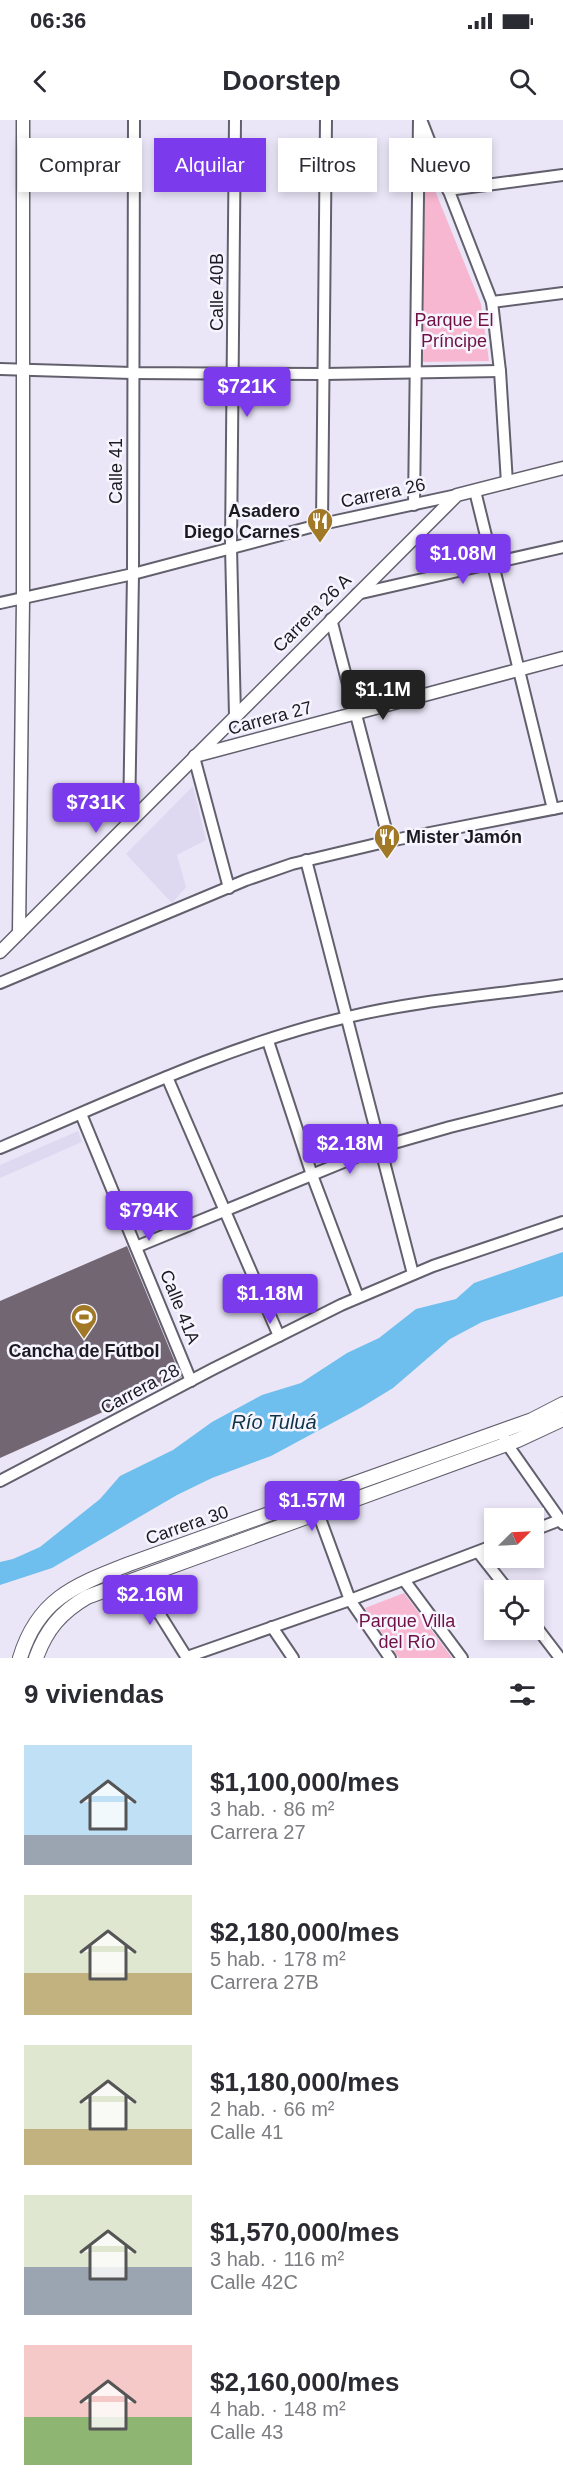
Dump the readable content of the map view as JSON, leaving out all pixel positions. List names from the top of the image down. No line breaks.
{"streets":{"main road":["Carrera 30"],"street":["Calle 40B","Calle 41","Carrera 26","Carrera 26 A","Carrera 27","Calle 41A","Carrera 28"]},"crossings":[["Calle 40B","Carrera 26"],["Calle 40B","Carrera 26 A"],["Calle 41","Carrera 26"],["Calle 41","Carrera 26 A"],["Carrera 26","Carrera 26 A"],["Carrera 26 A","Carrera 27"],["Calle 41A","Carrera 28"]],"water":["Río Tuluá"],"parks":["Parque El Príncipe","Parque Villa del Río"],"places":{"restaurant":["Asadero Diego Carnes","Mister Jamón"],"sports":["Cancha de Fútbol"]},"north":"top right","page":{"status":"06:36","header":"Doorstep","chip":["Comprar","Alquilar","Filtros","Nuevo"],"price":["$721K","$1.08M","$1.1M","$731K","$2.18M","$794K","$1.18M","$1.57M","$2.16M"],"heading":"9 viviendas","list":[{"name":"$1,100,000/mes","note":"3 hab. · 86 m² · Carrera 27"},{"name":"$2,180,000/mes","note":"5 hab. · 178 m² · Carrera 27B"},{"name":"$1,180,000/mes","note":"2 hab. · 66 m² · Calle 41"},{"name":"$1,570,000/mes","note":"3 hab. · 116 m² · Calle 42C"},{"name":"$2,160,000/mes","note":"4 hab. · 148 m² · Calle 43"}]}}
